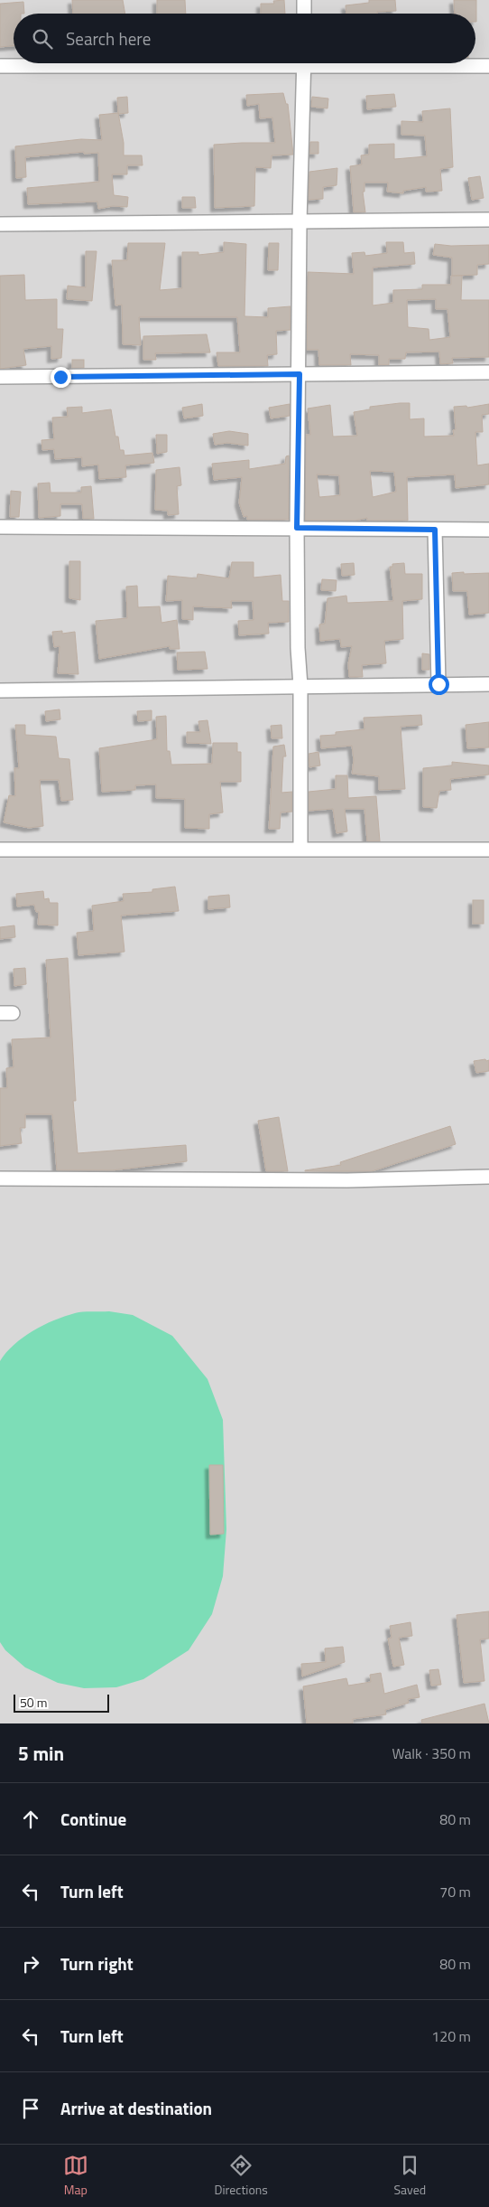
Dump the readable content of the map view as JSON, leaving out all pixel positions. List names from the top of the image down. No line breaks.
{"scale_bar":"50 m","page":{"search":"Search here","scale":"50 m","heading":["5 min","Walk · 350 m"],"list":[["Continue","80 m"],["Turn left","70 m"],["Turn right","80 m"],["Turn left","120 m"],"Arrive at destination"],"nav":["Map","Directions","Saved"]}}
